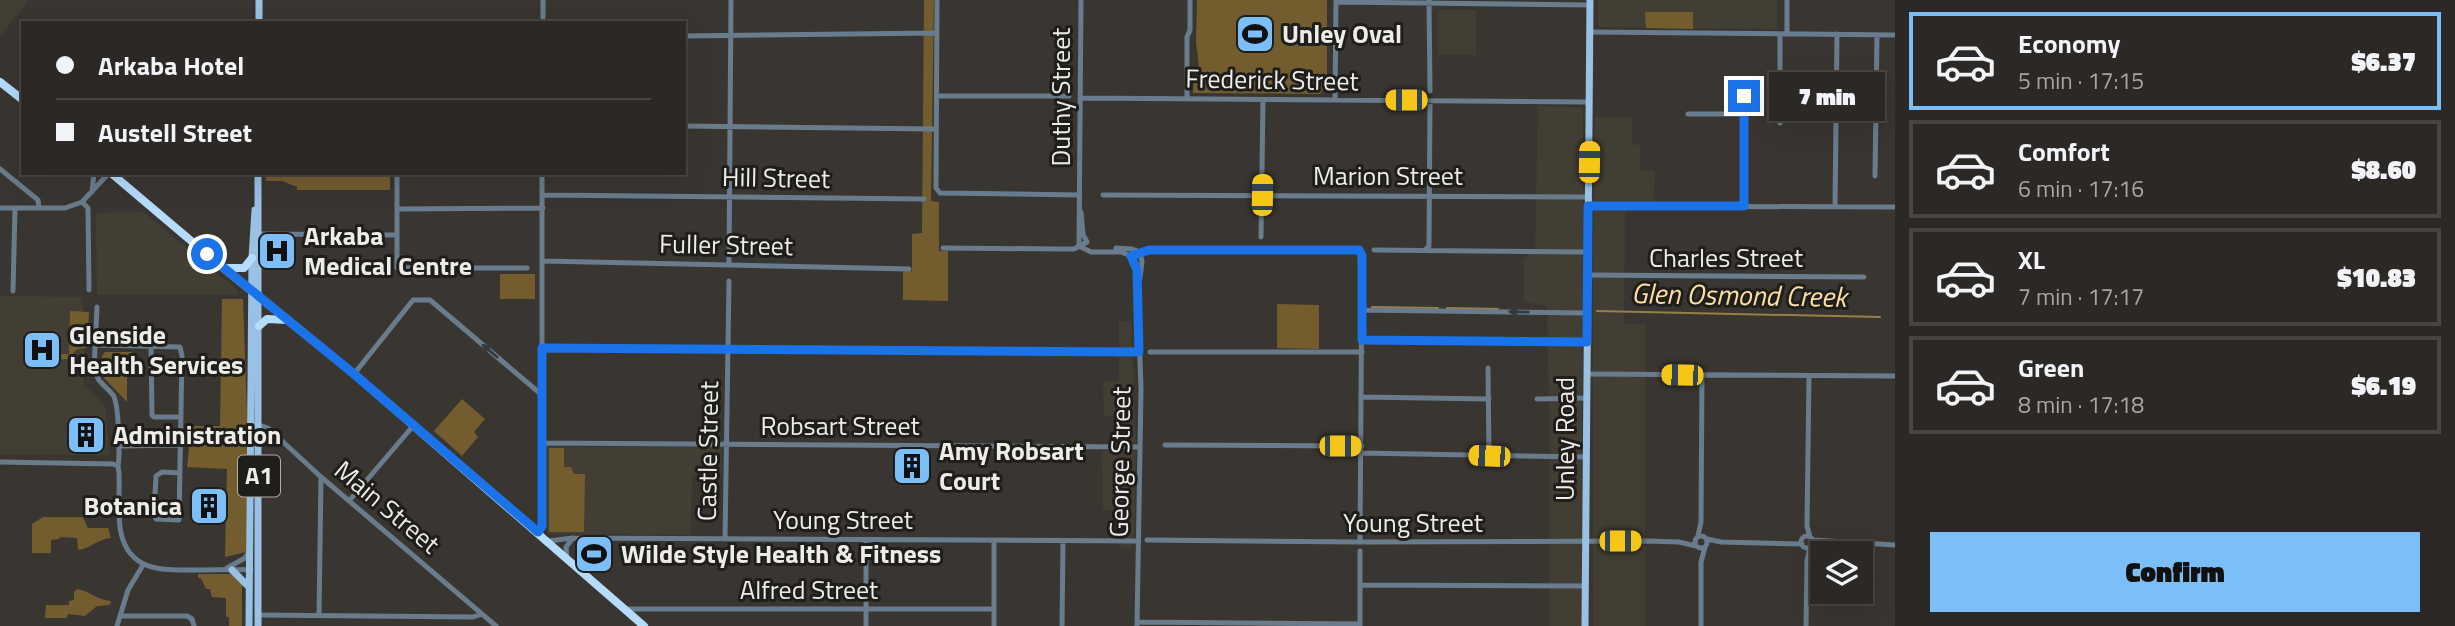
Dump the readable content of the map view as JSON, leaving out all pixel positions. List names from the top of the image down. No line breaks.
{"streets":{"main road":["Unley Road","A1"],"street":["Frederick Street","Duthy Street","Marion Street","Hill Street","Fuller Street","Charles Street","Robsart Street","Castle Street","George Street","Main Street","Young Street","Alfred Street"]},"crossings":[["Frederick Street","Duthy Street"],["Frederick Street","Unley Road"],["Marion Street","Unley Road"],["Charles Street","Unley Road"],["Robsart Street","Castle Street"],["Robsart Street","George Street"],["Unley Road","Young Street"],["Castle Street","Young Street"],["George Street","Young Street"],["A1","Main Street"]],"water":["Glen Osmond Creek"],"places":{"sports":["Unley Oval","Wilde Style Health & Fitness"],"hospital":["Arkaba Medical Centre","Glenside Health Services"],"building":["Administration","Amy Robsart Court","Botanica"]},"page":{"list":[{"name":"Economy","note":"5 min · 17:15","value":"$6.37"},{"name":"Comfort","note":"6 min · 17:16","value":"$8.60"},{"name":"XL","note":"7 min · 17:17","value":"$10.83"},{"name":"Green","note":"8 min · 17:18","value":"$6.19"}],"banner":["Arkaba Hotel","Austell Street"],"bubble":"7 min","buttons":"Confirm"}}
